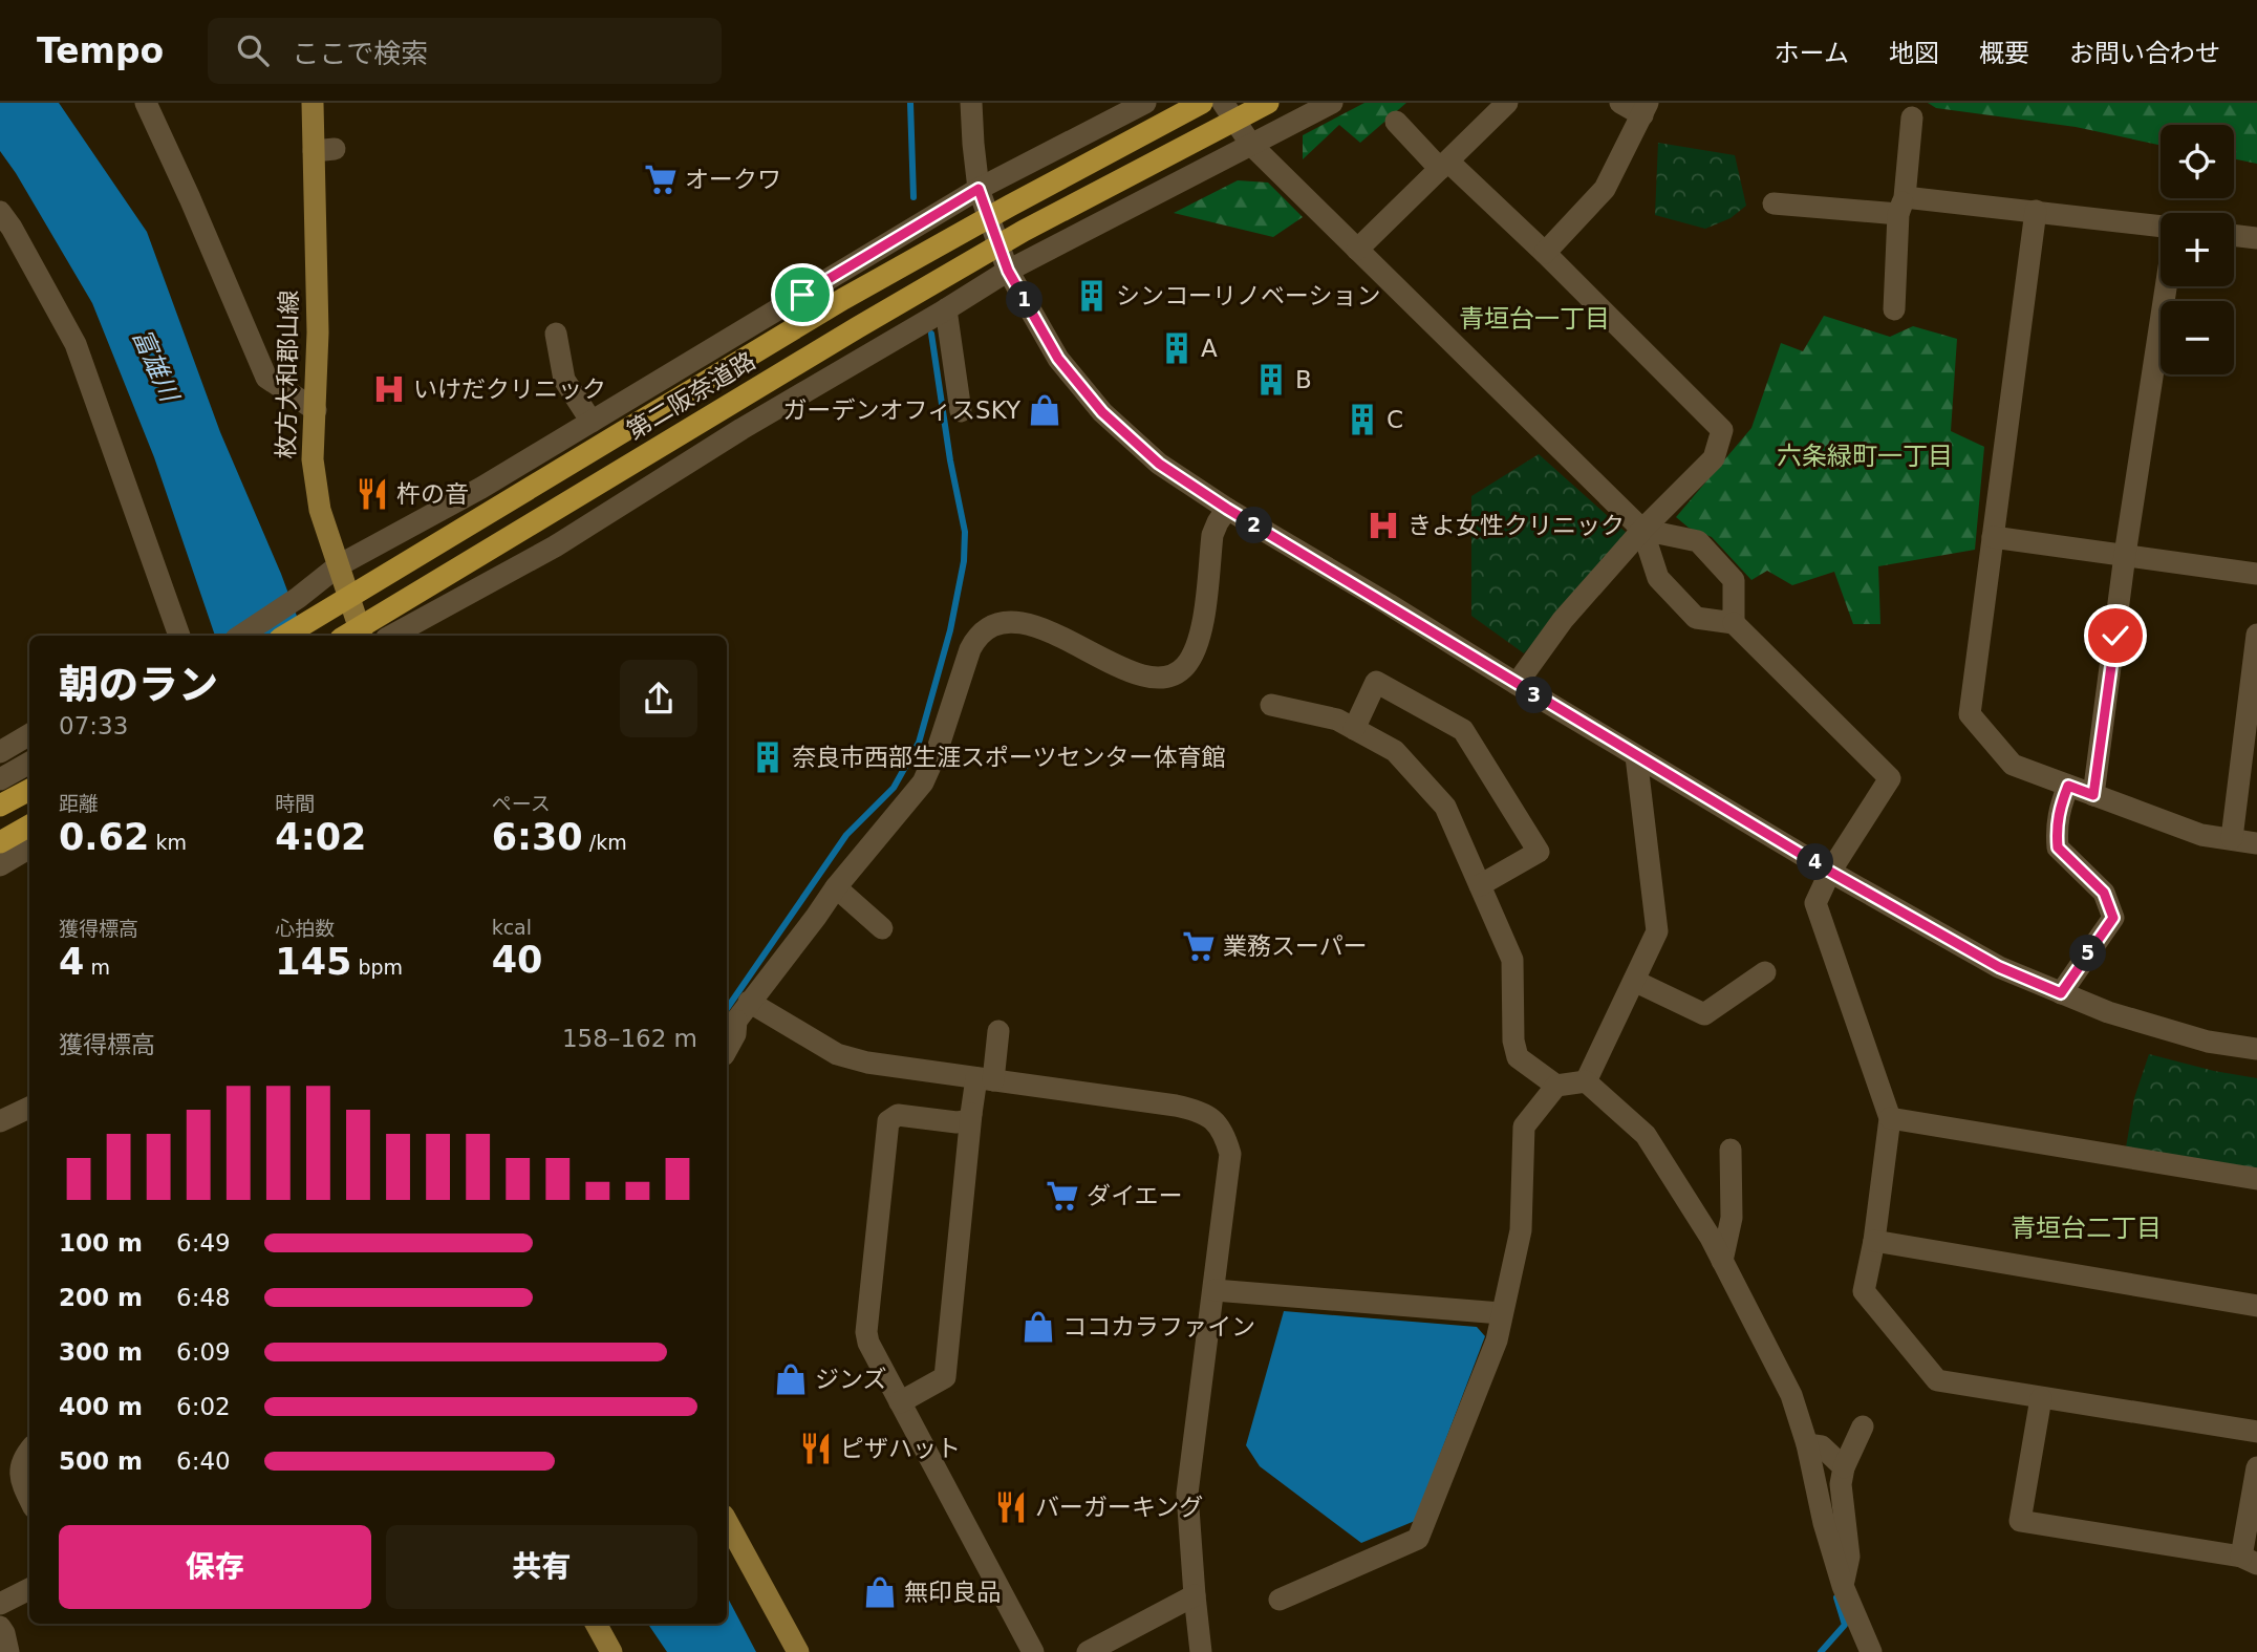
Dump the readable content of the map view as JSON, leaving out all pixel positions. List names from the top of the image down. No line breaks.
{"streets":{"highway":["第二阪奈道路"],"main road":["枚方大和郡山線"]},"districts":["青垣台一丁目","六条緑町一丁目","青垣台二丁目"],"water":["富雄川"],"places":{"supermarket":["オークワ","業務スーパー","ダイエー"],"building":["シンコーリノベーション","A","B","C","奈良市西部生涯スポーツセンター体育館"],"hospital":["いけだクリニック","きよ女性クリニック"],"shop":["ガーデンオフィスSKY","ココカラファイン","ジンズ","無印良品"],"restaurant":["杵の音","ピザハット","バーガーキング"]},"page":{"header":"Tempo","search":"ここで検索","nav":["ホーム","地図","概要","お問い合わせ"],"map_buttons":["+","−"],"pins":["1","2","3","4","5"],"heading":["朝のラン","07:33"],"stats":[["距離","0.62 km"],["時間","4:02"],["ペース","6:30 /km"],["獲得標高","4 m"],["心拍数","145 bpm"],["kcal","40"]],"chart":["獲得標高","158–162 m"],"list":[{"name":"100 m","note":"6:49"},{"name":"200 m","note":"6:48"},{"name":"300 m","note":"6:09"},{"name":"400 m","note":"6:02"},{"name":"500 m","note":"6:40"}],"buttons":["保存","共有"]}}
